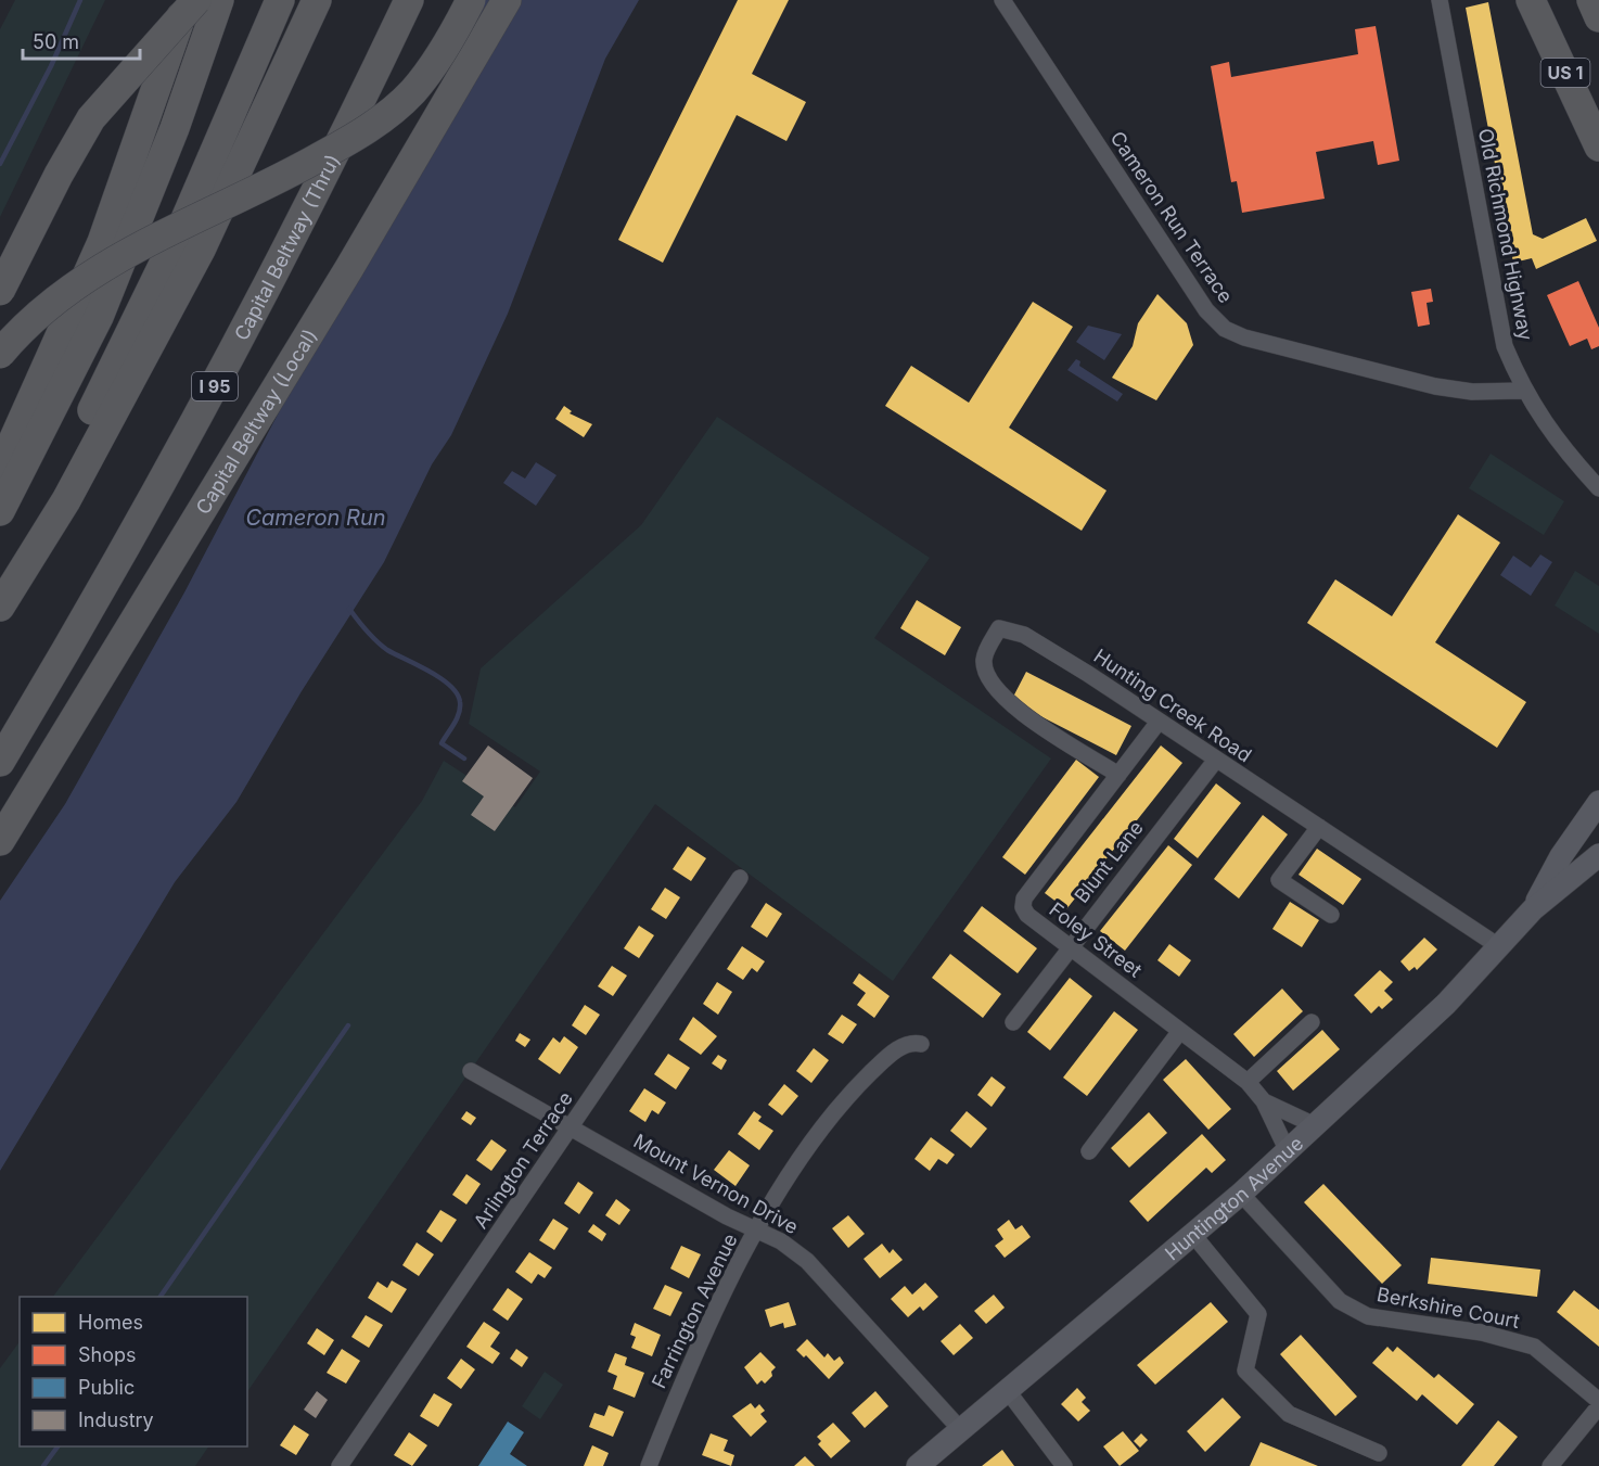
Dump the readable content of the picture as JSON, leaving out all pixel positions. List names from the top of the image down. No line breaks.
{"streets":{"highway":["US 1","Capital Beltway (Thru)","I 95","Capital Beltway (Local)"],"main road":["Huntington Avenue"],"street":["Cameron Run Terrace","Old Richmond Highway","Hunting Creek Road","Blunt Lane","Foley Street","Arlington Terrace","Mount Vernon Drive","Berkshire Court","Farrington Avenue"]},"crossings":[["Cameron Run Terrace","Old Richmond Highway"],["Hunting Creek Road","Blunt Lane"],["Hunting Creek Road","Foley Street"],["Hunting Creek Road","Huntington Avenue"],["Blunt Lane","Foley Street"],["Foley Street","Huntington Avenue"],["Arlington Terrace","Mount Vernon Drive"],["Mount Vernon Drive","Huntington Avenue"],["Mount Vernon Drive","Farrington Avenue"],["Huntington Avenue","Berkshire Court"]],"water":["Cameron Run"],"legend":["Homes","Shops","Public","Industry"],"scale_bar":"50 m"}
